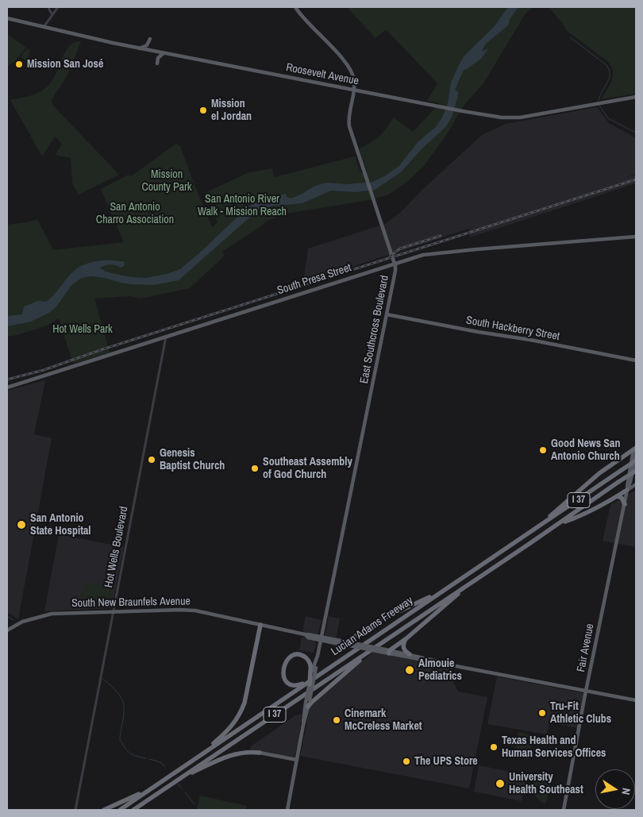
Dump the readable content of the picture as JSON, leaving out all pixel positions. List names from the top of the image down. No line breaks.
{"streets":{"highway":["I 37","Lucian Adams Freeway"],"main road":["Roosevelt Avenue","South Presa Street","South Hackberry Street","East Southcross Boulevard","South New Braunfels Avenue","Fair Avenue"],"street":["Hot Wells Boulevard"]},"crossings":[["Roosevelt Avenue","East Southcross Boulevard"],["South Presa Street","East Southcross Boulevard"],["South Presa Street","Hot Wells Boulevard"],["South Hackberry Street","East Southcross Boulevard"],["East Southcross Boulevard","South New Braunfels Avenue"],["Hot Wells Boulevard","South New Braunfels Avenue"],["South New Braunfels Avenue","Fair Avenue"]],"parks":["Mission County Park","San Antonio River Walk - Mission Reach","San Antonio Charro Association","Hot Wells Park"],"places":["Mission San José","Mission el Jordan","Good News San Antonio Church","Genesis Baptist Church","Southeast Assembly of God Church","San Antonio State Hospital","Almouie Pediatrics","Tru-Fit Athletic Clubs","Cinemark McCreless Market","Texas Health and Human Services Offices","The UPS Store","University Health Southeast"],"north":"right"}
